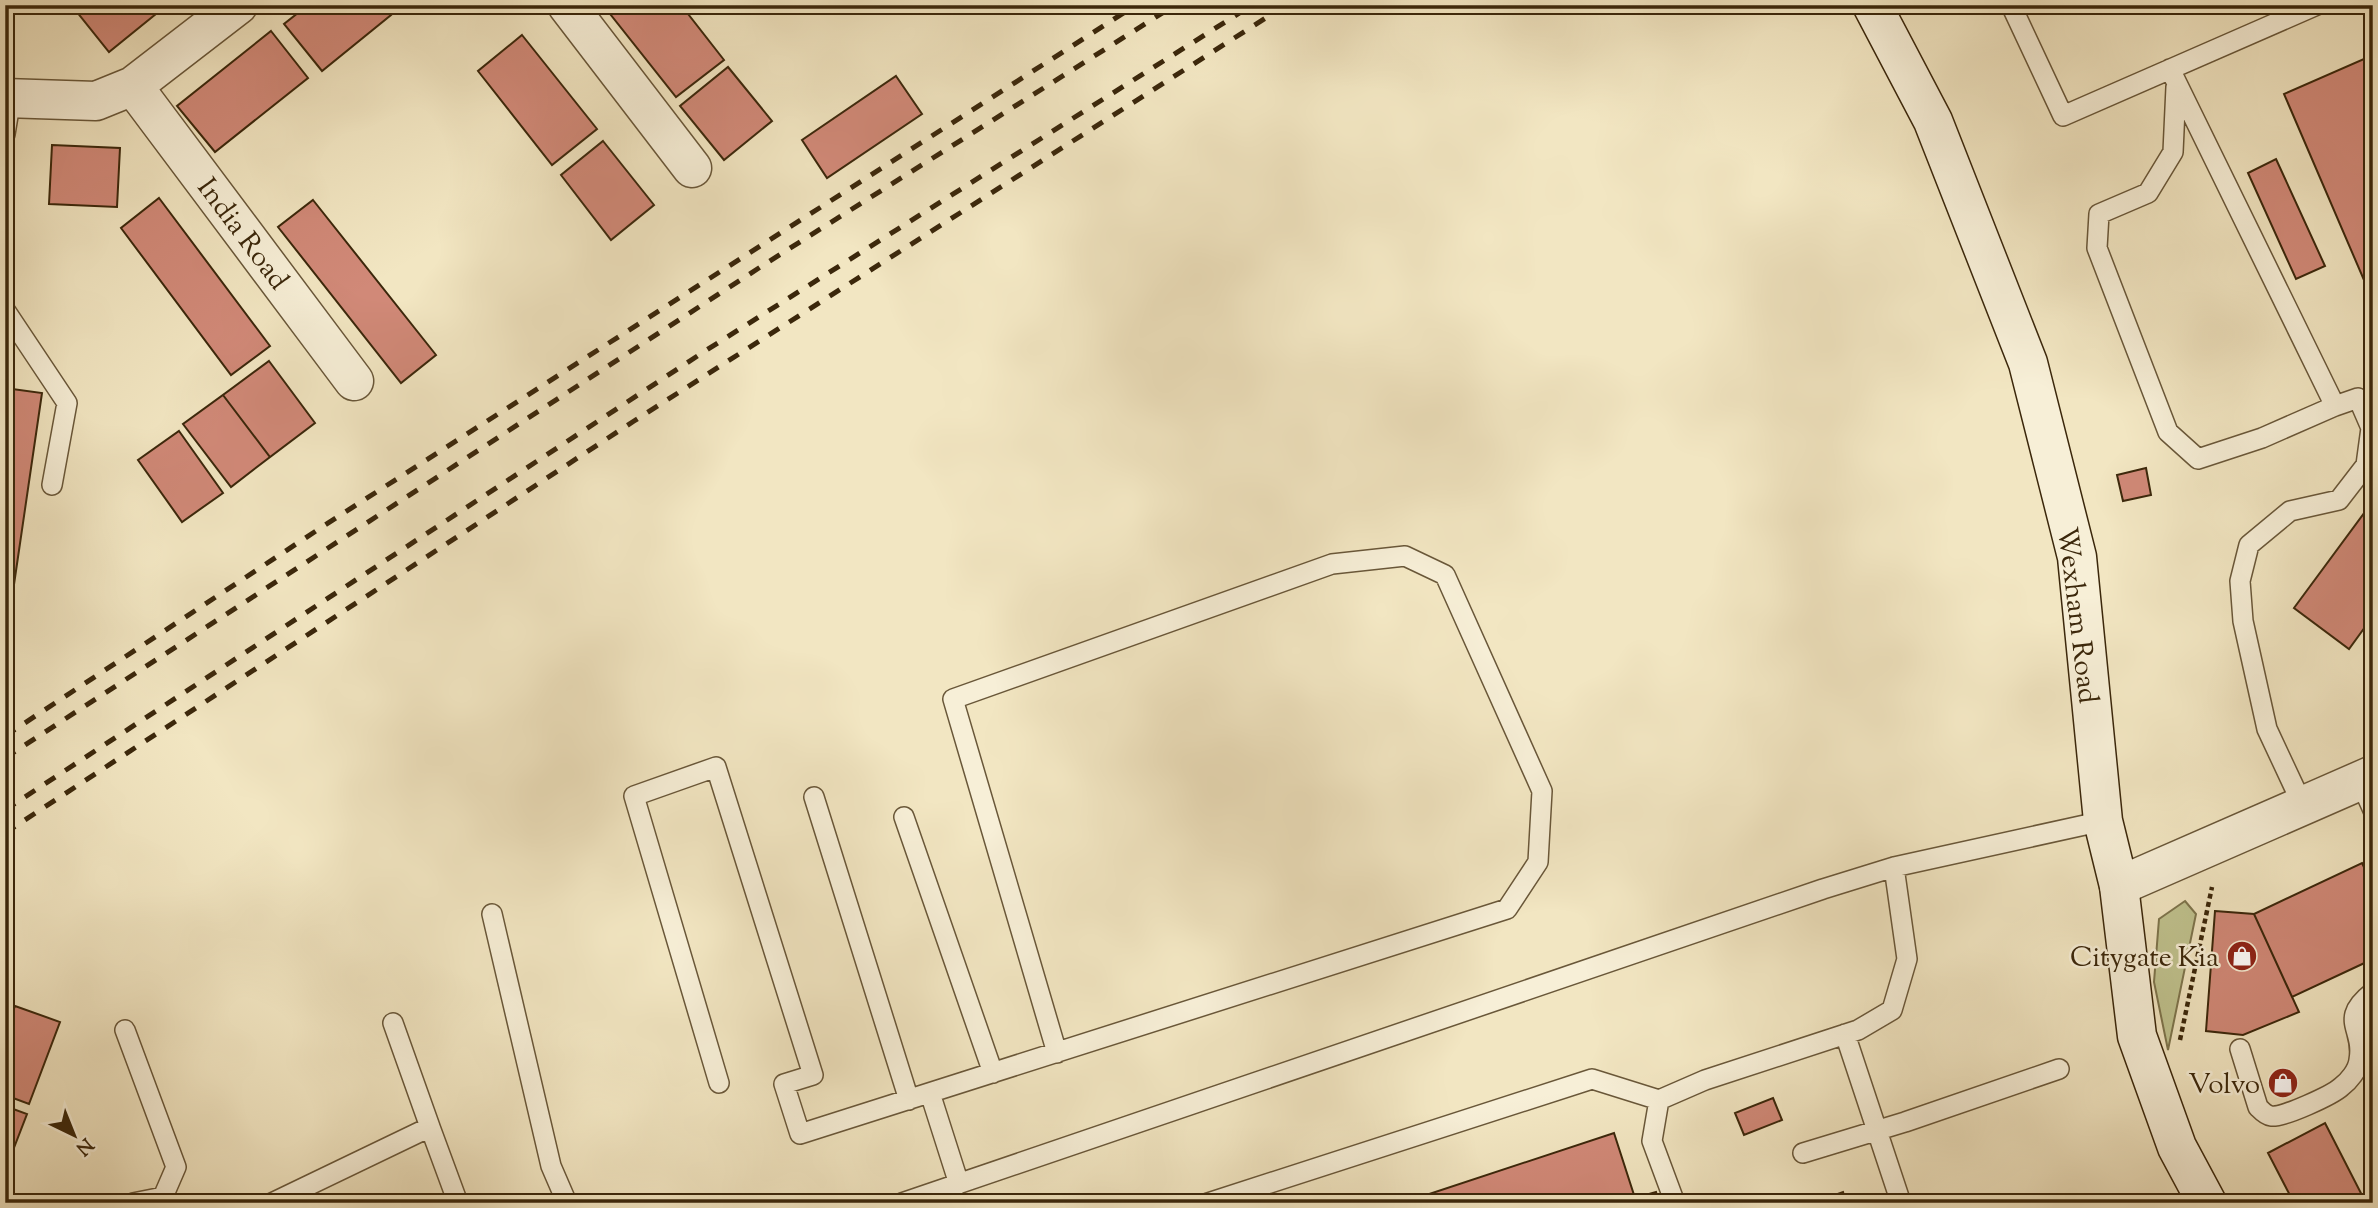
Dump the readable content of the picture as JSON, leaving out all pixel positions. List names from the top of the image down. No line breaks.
{"streets":{"street":["India Road","Wexham Road"]},"places":{"shop":["Citygate Kia","Volvo"]},"north":"bottom right"}
